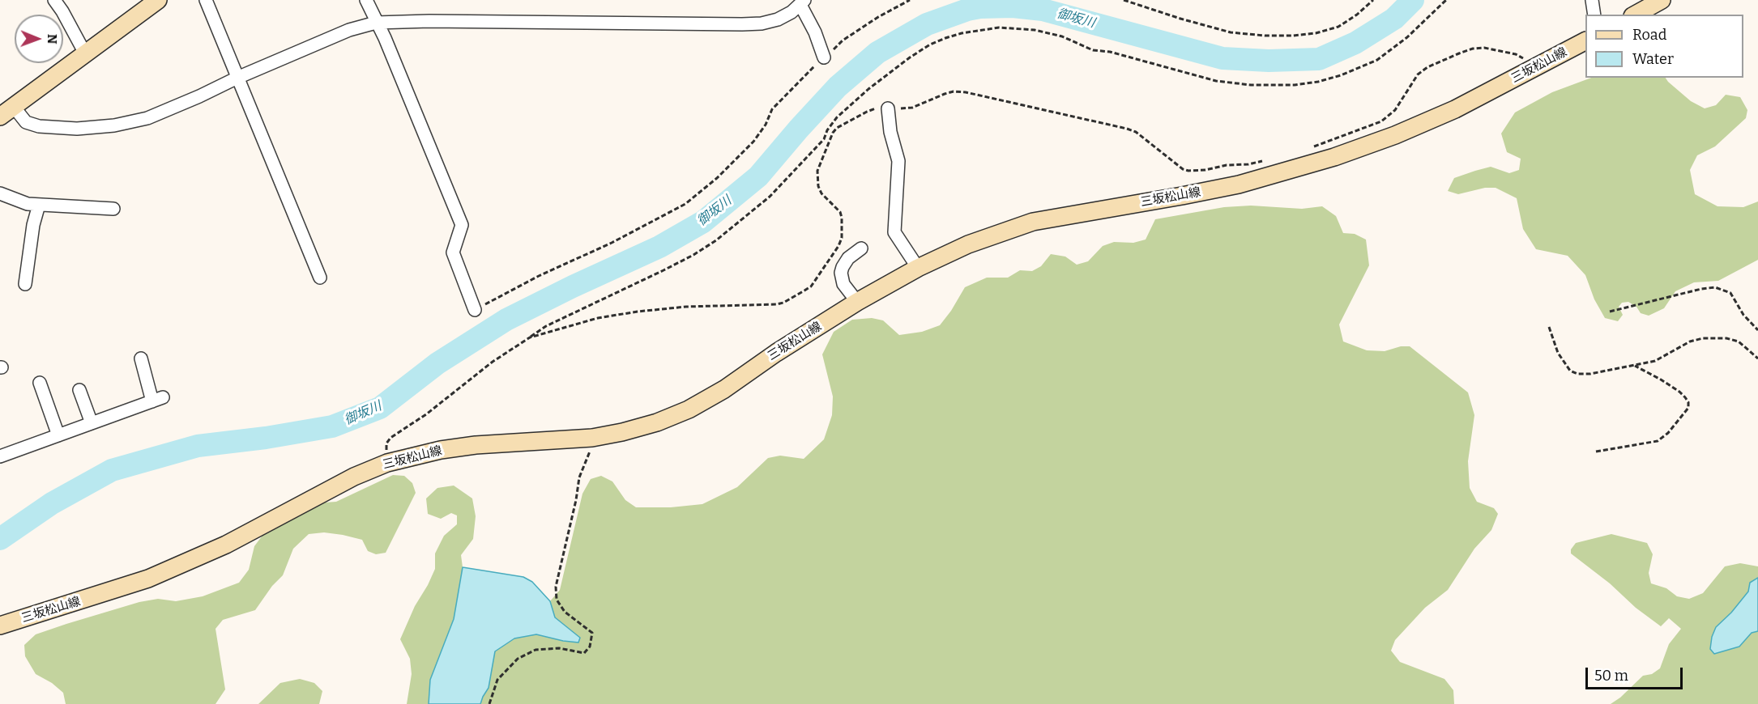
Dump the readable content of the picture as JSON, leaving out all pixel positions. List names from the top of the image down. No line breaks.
{"streets":{"main road":["三坂松山線"]},"water":["御坂川"],"legend":["Road","Water"],"scale_bar":"50 m","north":"right"}
